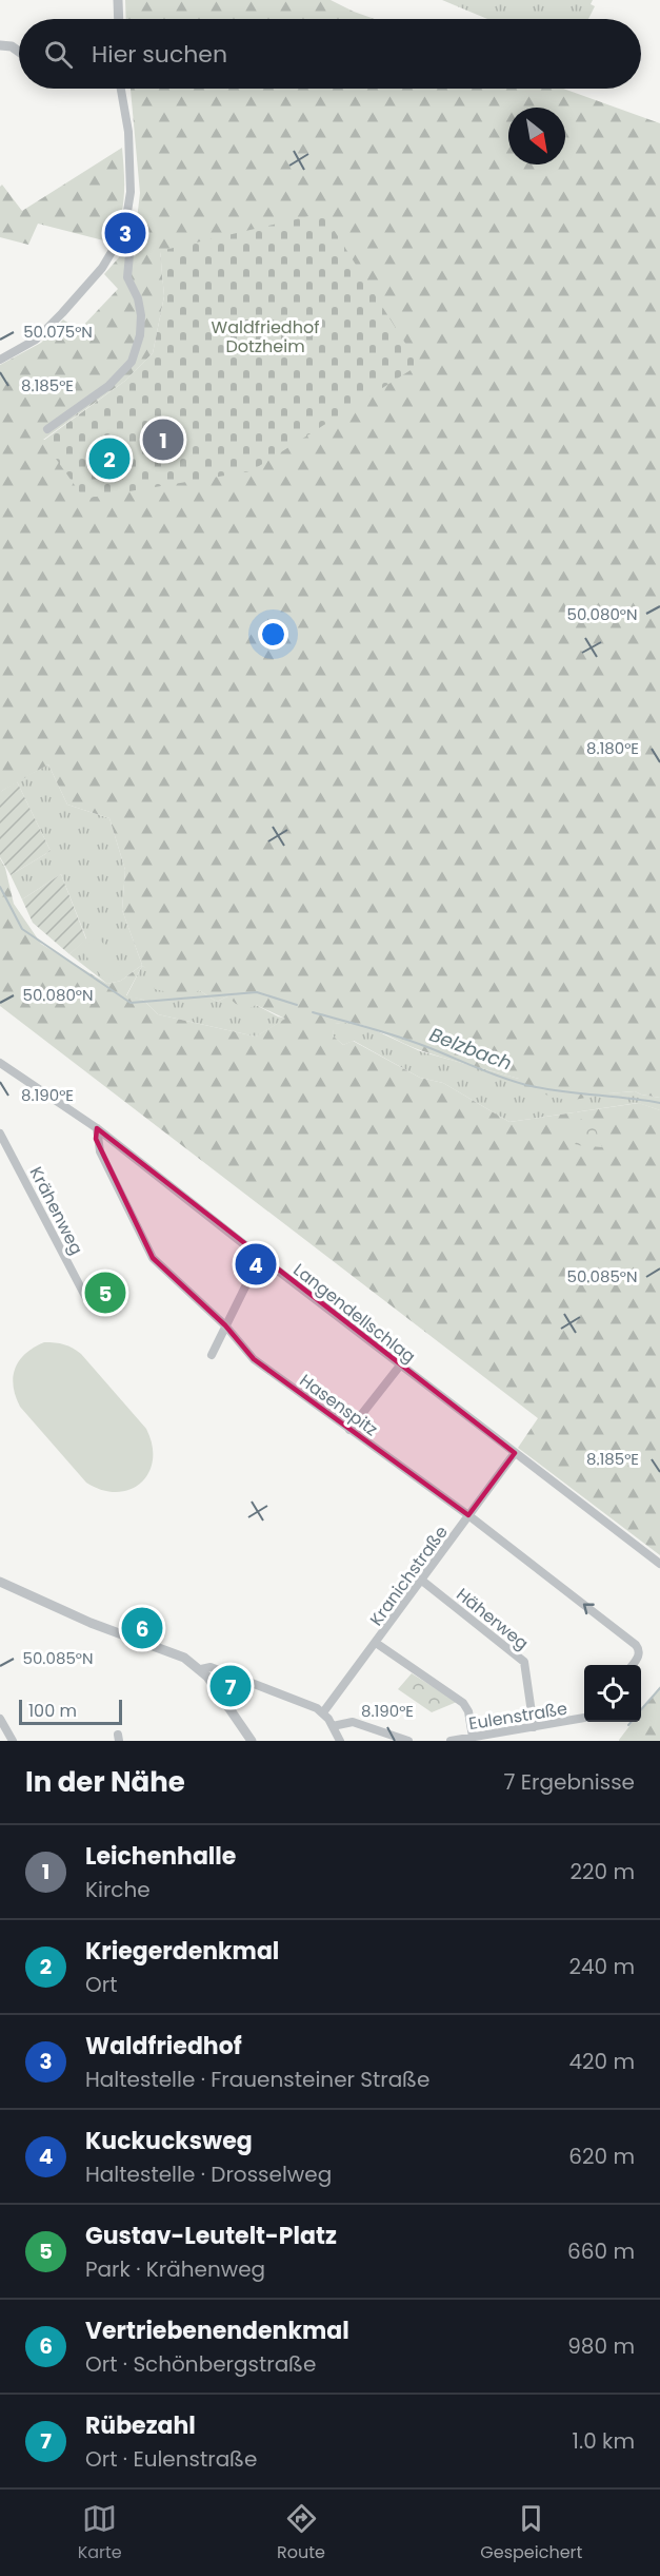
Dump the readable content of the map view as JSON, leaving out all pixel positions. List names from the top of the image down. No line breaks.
{"streets":{"street":["Krähenweg","Langendellschlag","Hasenspitz","Kranichstraße","Häherweg","Eulenstraße"]},"crossings":[["Langendellschlag","Hasenspitz"],["Langendellschlag","Kranichstraße"],["Hasenspitz","Kranichstraße"],["Kranichstraße","Häherweg"],["Häherweg","Eulenstraße"]],"water":["Belzbach"],"parks":["Waldfriedhof Dotzheim"],"scale_bar":"100 m","north":"bottom right","page":{"search":"Hier suchen","pins":["3","1","2","4","5","6","7"],"scale":"100 m","heading":["In der Nähe","7 Ergebnisse"],"list":[{"mark":"1","name":"Leichenhalle","note":"Kirche","value":"220 m"},{"mark":"2","name":"Kriegerdenkmal","note":"Ort","value":"240 m"},{"mark":"3","name":"Waldfriedhof","note":"Haltestelle · Frauensteiner Straße","value":"420 m"},{"mark":"4","name":"Kuckucksweg","note":"Haltestelle · Drosselweg","value":"620 m"},{"mark":"5","name":"Gustav-Leutelt-Platz","note":"Park · Krähenweg","value":"660 m"},{"mark":"6","name":"Vertriebenendenkmal","note":"Ort · Schönbergstraße","value":"980 m"},{"mark":"7","name":"Rübezahl","note":"Ort · Eulenstraße","value":"1.0 km"}],"nav":["Karte","Route","Gespeichert"]},"coordinates":["50.075°N","8.185°E","50.080°N","8.180°E","8.190°E","50.085°N"]}
